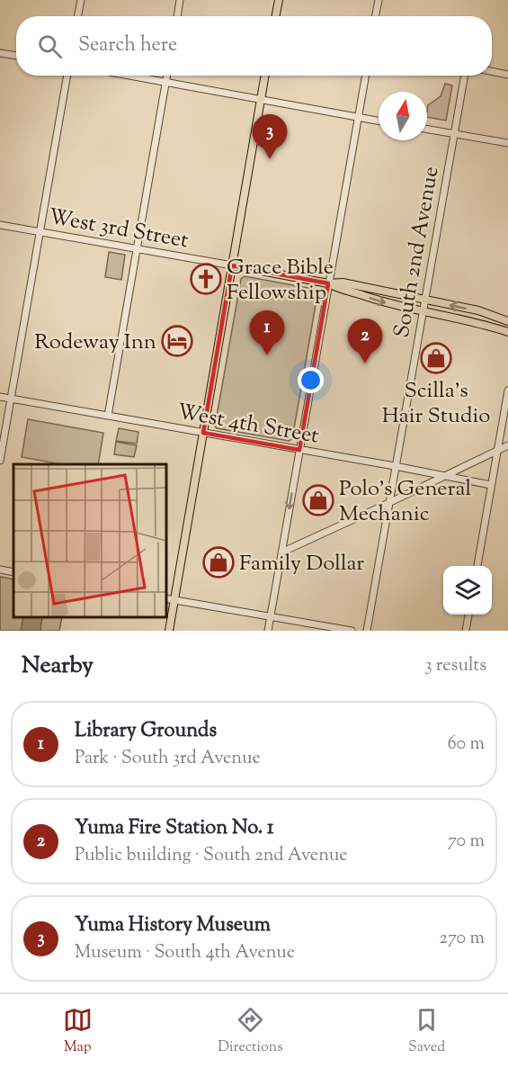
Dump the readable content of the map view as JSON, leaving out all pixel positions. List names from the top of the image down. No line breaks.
{"streets":{"street":["West 3rd Street","South 2nd Avenue","West 4th Street"]},"crossings":[["South 2nd Avenue","West 4th Street"]],"places":{"church":["Grace Bible Fellowship"],"hotel":["Rodeway Inn"],"shop":["Scilla's Hair Studio","Polo’s General Mechanic","Family Dollar"]},"north":"top","page":{"search":"Search here","pins":["3","1","2"],"heading":["Nearby","3 results"],"list":[{"mark":"1","name":"Library Grounds","note":"Park · South 3rd Avenue","value":"60 m"},{"mark":"2","name":"Yuma Fire Station No. 1","note":"Public building · South 2nd Avenue","value":"70 m"},{"mark":"3","name":"Yuma History Museum","note":"Museum · South 4th Avenue","value":"270 m"}],"nav":["Map","Directions","Saved"]}}
